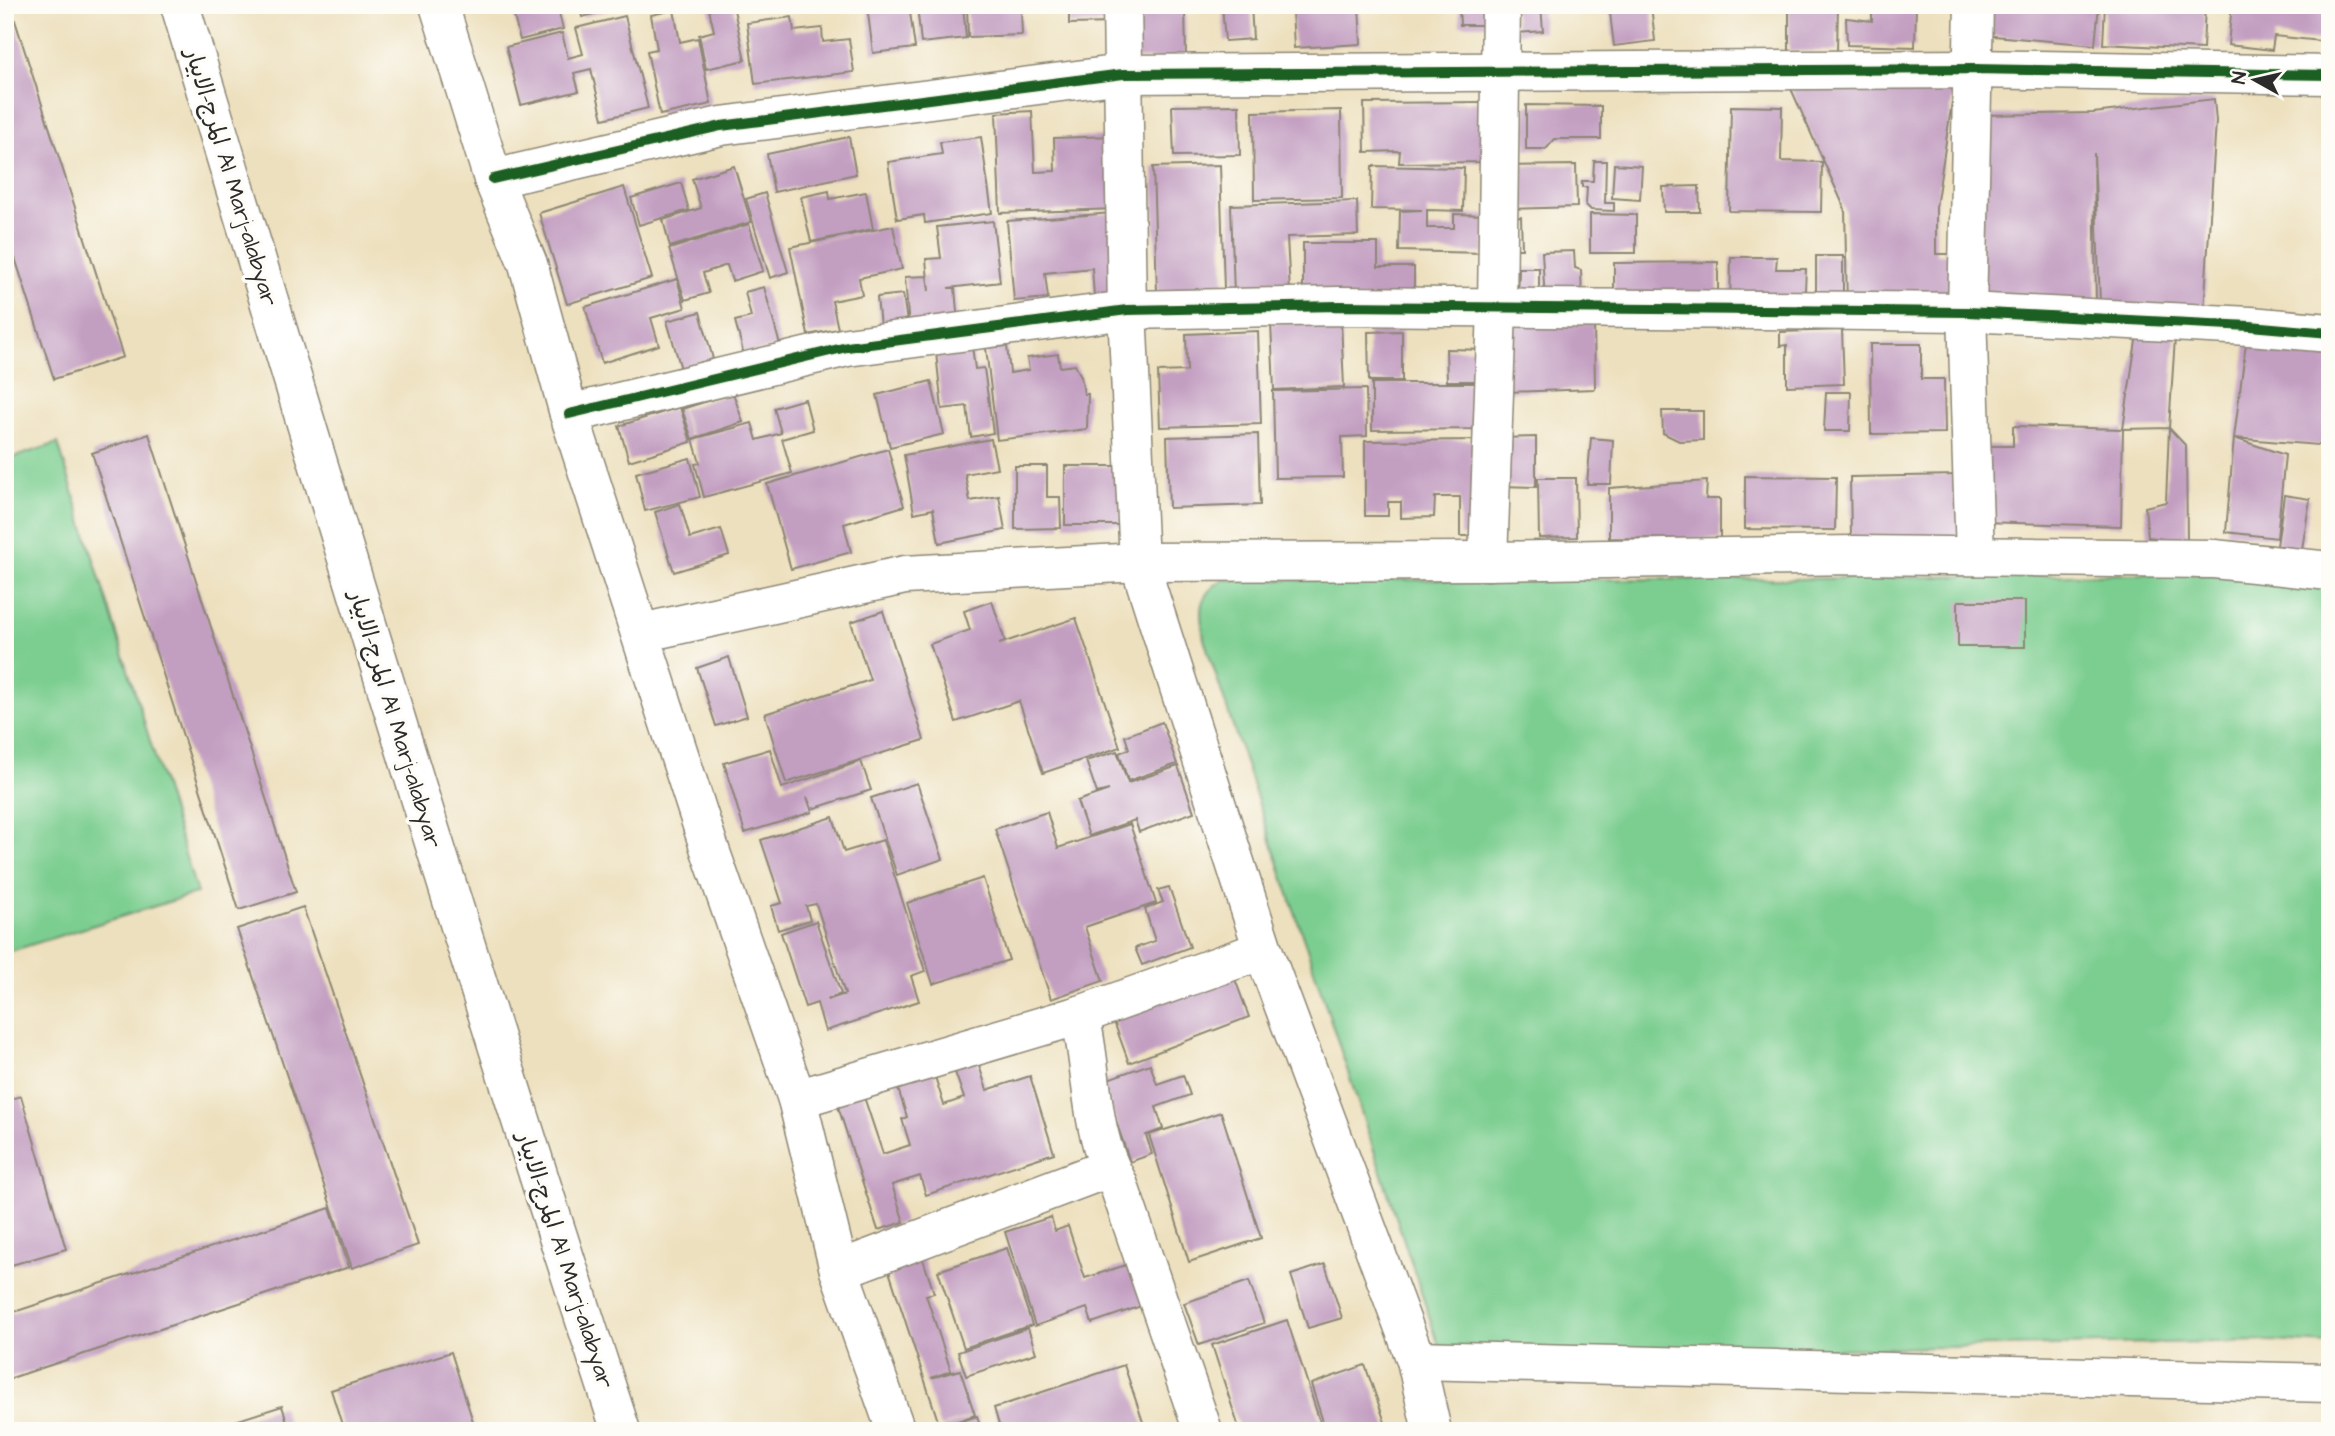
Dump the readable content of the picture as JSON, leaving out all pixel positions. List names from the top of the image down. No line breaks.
{"streets":{"street":["المرج-الابيار Al Marj-alabyar"]},"north":"left"}
